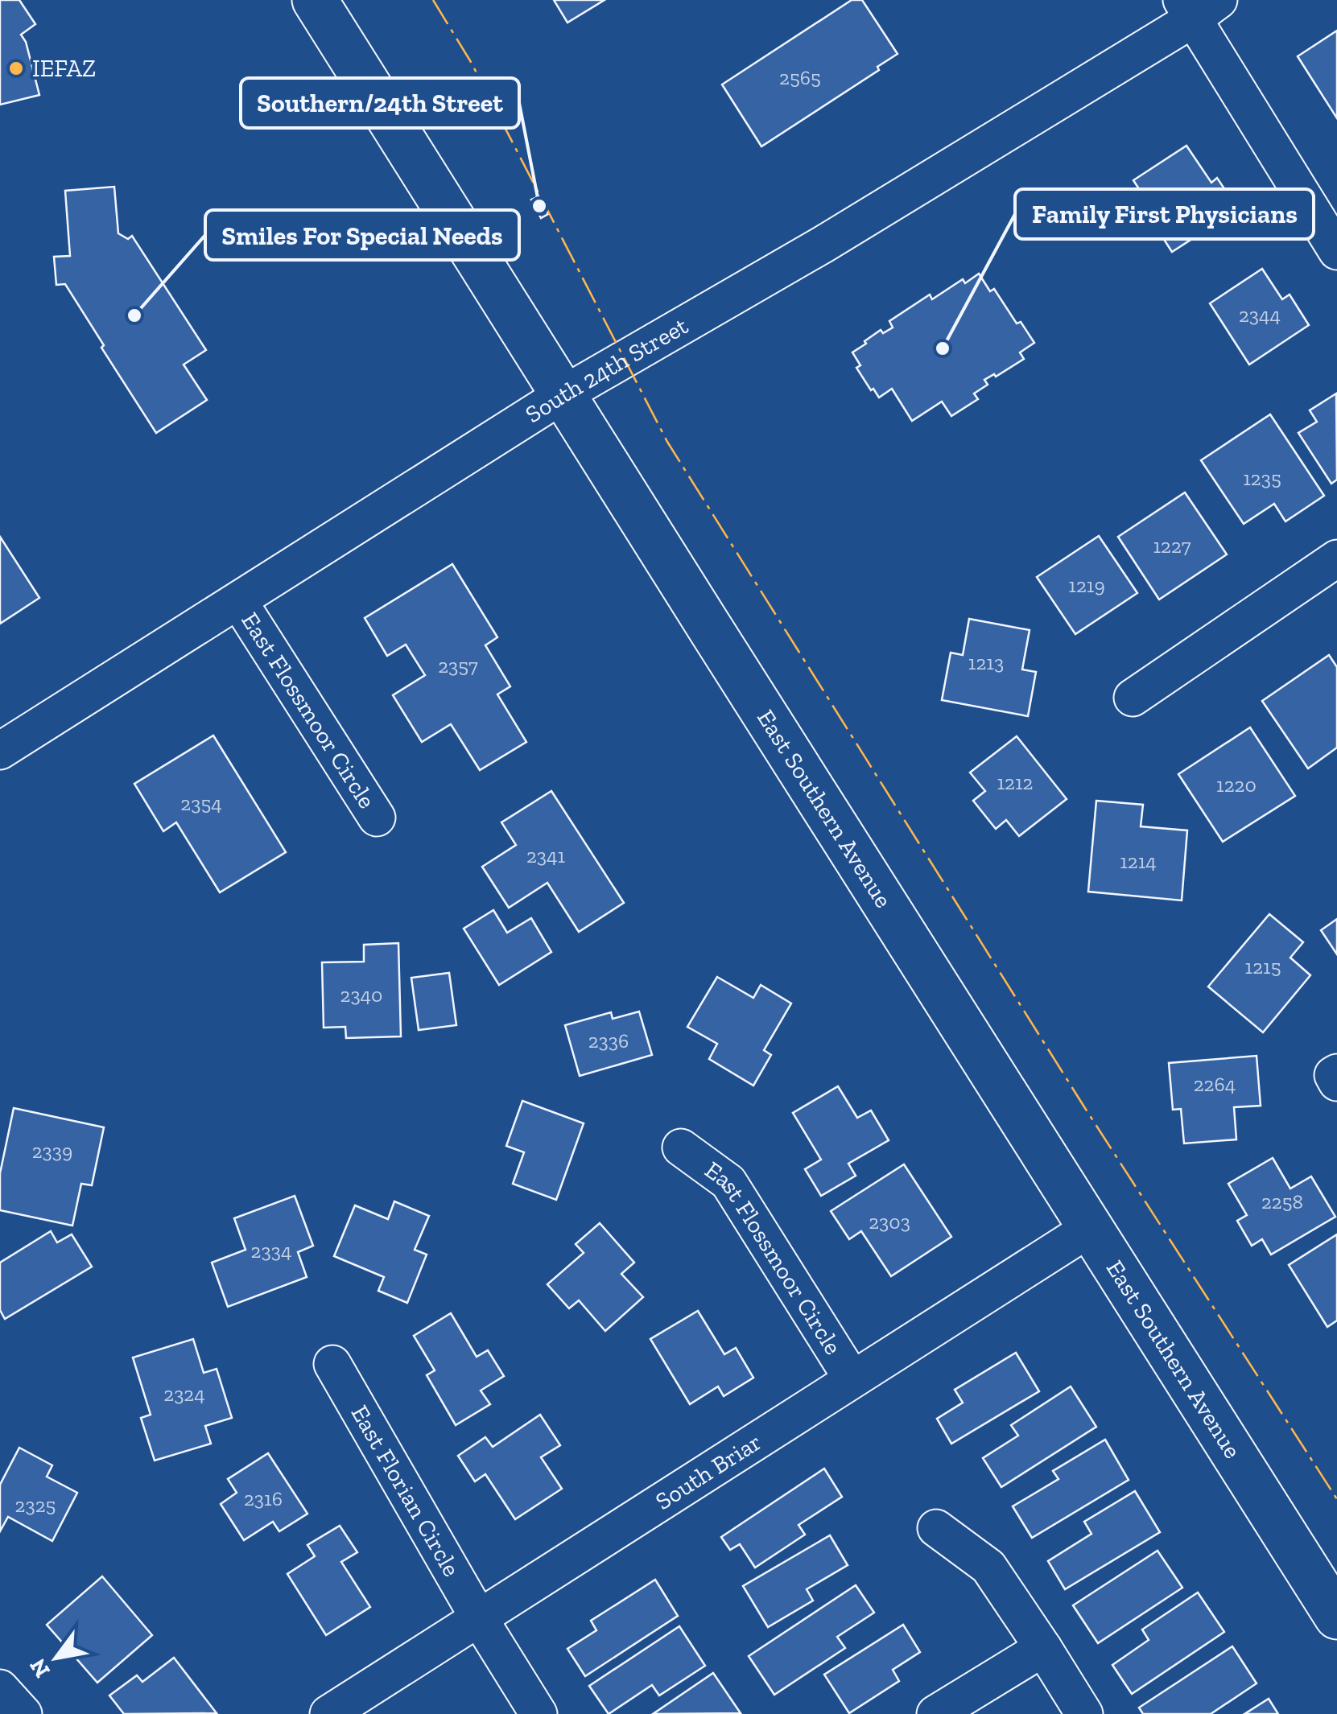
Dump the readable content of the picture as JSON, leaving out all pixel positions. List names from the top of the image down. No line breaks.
{"streets":{"main road":["East Southern Avenue"],"street":["South 24th Street","East Flossmoor Circle","South Briar","East Florian Circle"]},"crossings":[["South 24th Street","East Flossmoor Circle"],["South 24th Street","East Southern Avenue"],["East Flossmoor Circle","South Briar"],["East Southern Avenue","South Briar"],["South Briar","East Florian Circle"]],"places":["IEFAZ","Southern/24th Street","Smiles For Special Needs","Family First Physicians"],"house_numbers":["2565","2344","1235","1227","1219","1213","2357","1212","1220","2354","2341","1214","1215","2340","2336","2264","2339","2258","2303","2334","2324","2316","2325"],"north":"bottom left"}
